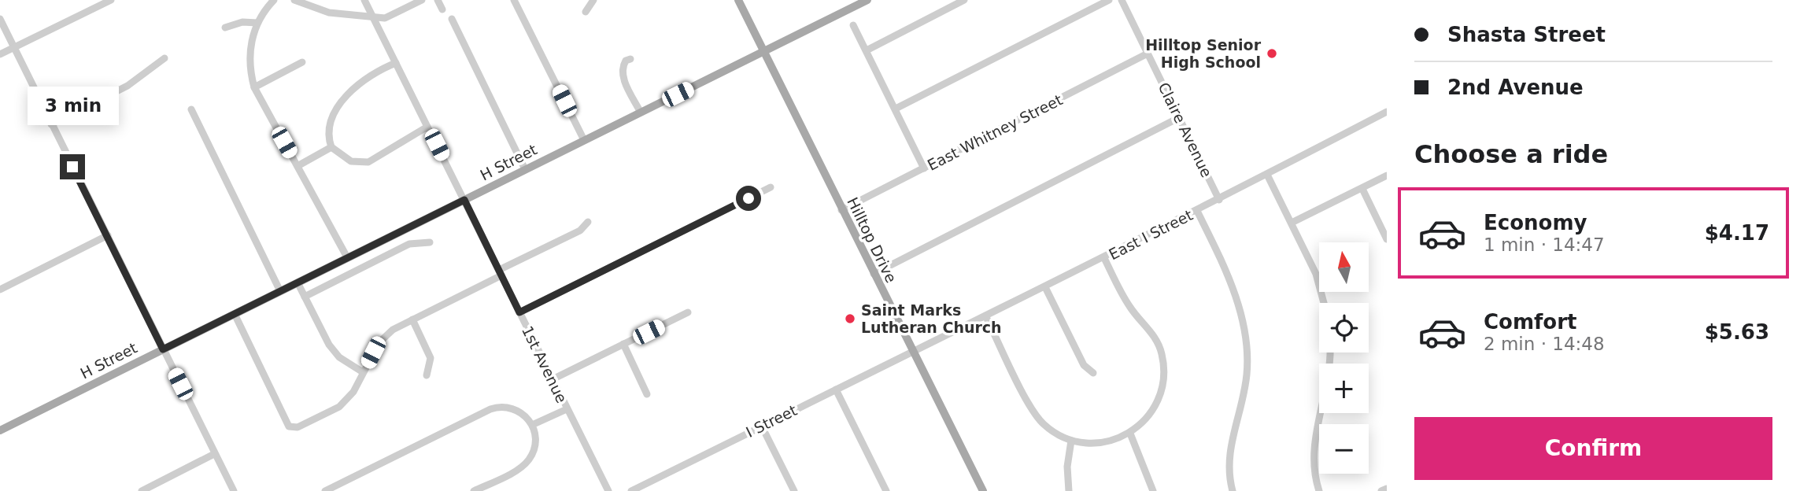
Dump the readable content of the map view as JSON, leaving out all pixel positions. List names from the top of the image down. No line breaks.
{"streets":{"main road":["H Street","Hilltop Drive"],"street":["Claire Avenue","East Whitney Street","East I Street","1st Avenue","I Street"]},"crossings":[["Claire Avenue","East Whitney Street"],["Claire Avenue","East I Street"],["East Whitney Street","Hilltop Drive"],["H Street","Hilltop Drive"],["H Street","1st Avenue"],["East I Street","Hilltop Drive"],["East I Street","I Street"],["Hilltop Drive","I Street"]],"places":["Hilltop Senior High School","Saint Marks Lutheran Church"],"north":"top","page":{"banner":["Shasta Street","2nd Avenue"],"bubble":"3 min","heading":"Choose a ride","list":[{"name":"Economy","note":"1 min · 14:47","value":"$4.17"},{"name":"Comfort","note":"2 min · 14:48","value":"$5.63"}],"map_buttons":["+","−"],"buttons":"Confirm"}}
